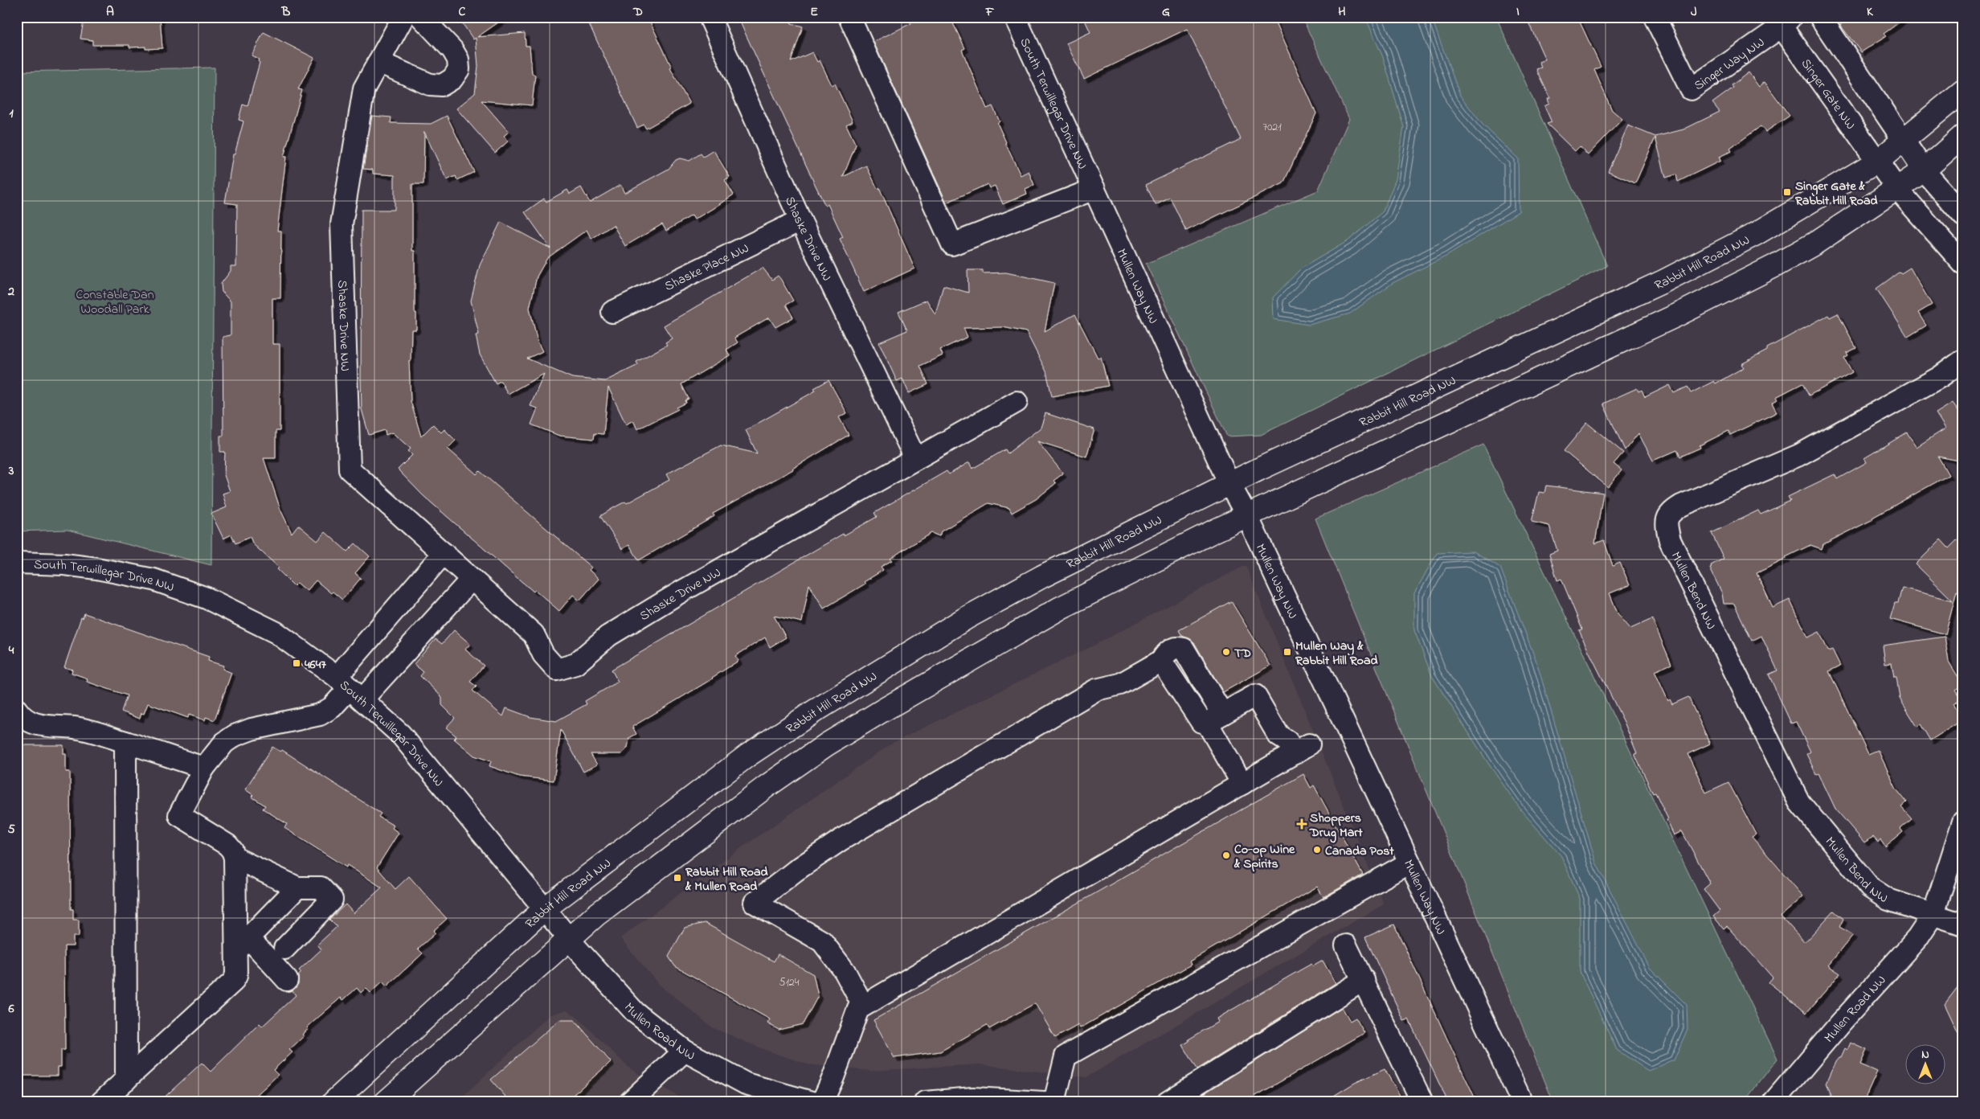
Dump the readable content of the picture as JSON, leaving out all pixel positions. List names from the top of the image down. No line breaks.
{"streets":{"main road":["Rabbit Hill Road NW"],"street":["Singer Way NW","Singer Gate NW","South Terwillegar Drive NW","Shaske Drive NW","Shaske Place NW","Mullen Way NW","Mullen Bend NW","Mullen Road NW"]},"crossings":[["Singer Way NW","Singer Gate NW"],["Singer Gate NW","Rabbit Hill Road NW"],["South Terwillegar Drive NW","Rabbit Hill Road NW"],["South Terwillegar Drive NW","Mullen Way NW"],["South Terwillegar Drive NW","Mullen Road NW"],["Shaske Drive NW","Shaske Place NW"],["Rabbit Hill Road NW","Mullen Way NW"],["Rabbit Hill Road NW","Mullen Road NW"],["Mullen Bend NW","Mullen Road NW"]],"parks":["Constable Dan Woodall Park"],"places":{"transit":["Singer Gate & Rabbit Hill Road","Mullen Way & Rabbit Hill Road","4647","Rabbit Hill Road & Mullen Road"],"other":["TD","Canada Post","Co-op Wine & Spirits"],"health":["Shoppers Drug Mart"]},"house_numbers":["7021","5124"],"north":"top","grid":{"columns":["A","B","C","D","E","F","G","H","I","J","K"],"rows":["1","2","3","4","5","6"]}}
